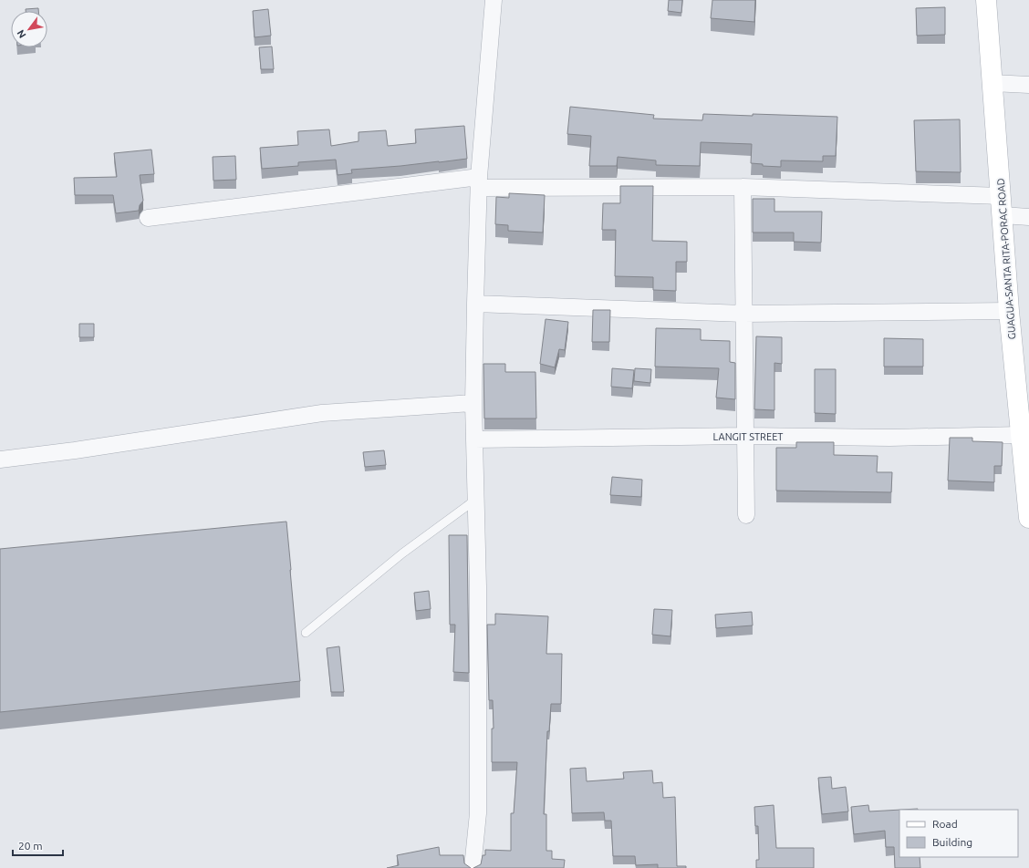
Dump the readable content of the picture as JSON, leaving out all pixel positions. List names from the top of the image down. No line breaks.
{"streets":{"main road":["GUAGUA-SANTA RITA-PORAC ROAD"],"street":["LANGIT STREET"]},"crossings":[["GUAGUA-SANTA RITA-PORAC ROAD","LANGIT STREET"]],"legend":["Road","Building"],"scale_bar":"20 m","north":"bottom left"}
